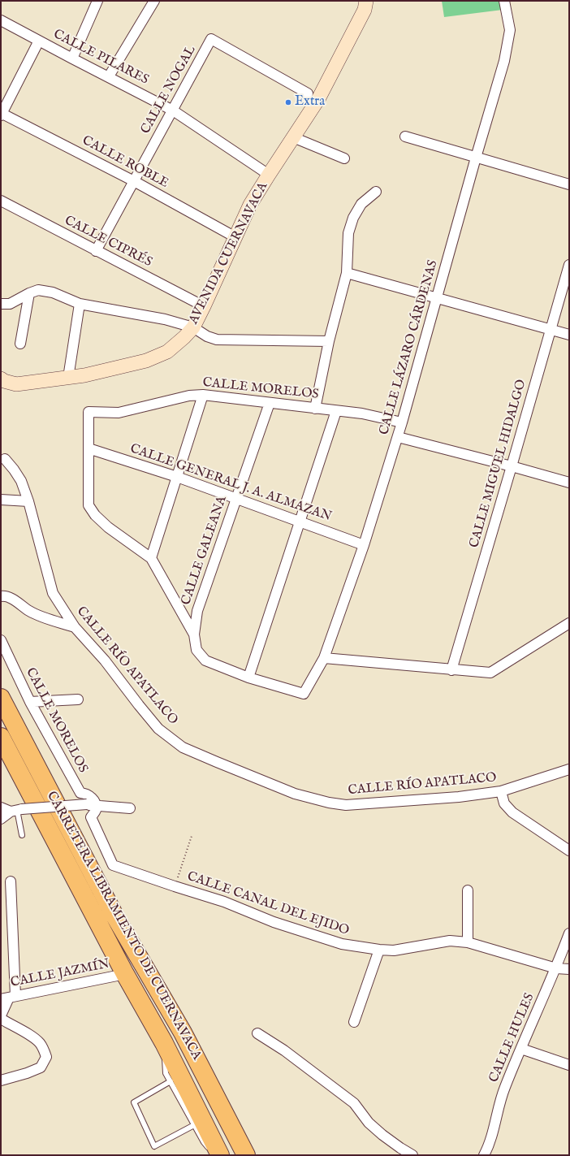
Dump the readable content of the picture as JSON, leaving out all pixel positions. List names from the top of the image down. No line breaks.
{"streets":{"highway":["CARRETERA LIBRAMIENTO DE CUERNAVACA"],"main road":["AVENIDA CUERNAVACA"],"street":["CALLE PILARES","CALLE NOGAL","CALLE ROBLE","CALLE CIPRÉS","CALLE LÁZARO CÁRDENAS","CALLE MORELOS","CALLE MIGUEL HIDALGO","CALLE GENERAL J. A. ALMAZAN","CALLE GALEANA","CALLE RÍO APATLACO","CALLE CANAL DEL EJIDO","CALLE JAZMÍN","CALLE HULES"]},"crossings":[["CALLE PILARES","CALLE NOGAL"],["CALLE PILARES","AVENIDA CUERNAVACA"],["CALLE NOGAL","CALLE ROBLE"],["CALLE NOGAL","CALLE CIPRÉS"],["CALLE ROBLE","AVENIDA CUERNAVACA"],["CALLE CIPRÉS","AVENIDA CUERNAVACA"],["CALLE LÁZARO CÁRDENAS","CALLE MORELOS"],["CALLE LÁZARO CÁRDENAS","CALLE GENERAL J. A. ALMAZAN"],["CALLE MORELOS","CALLE GENERAL J. A. ALMAZAN"],["CALLE MORELOS","CALLE GALEANA"],["CALLE MORELOS","CALLE CANAL DEL EJIDO"],["CALLE GENERAL J. A. ALMAZAN","CALLE GALEANA"],["CALLE CANAL DEL EJIDO","CALLE HULES"],["CARRETERA LIBRAMIENTO DE CUERNAVACA","CALLE JAZMÍN"]],"places":["Extra"]}
